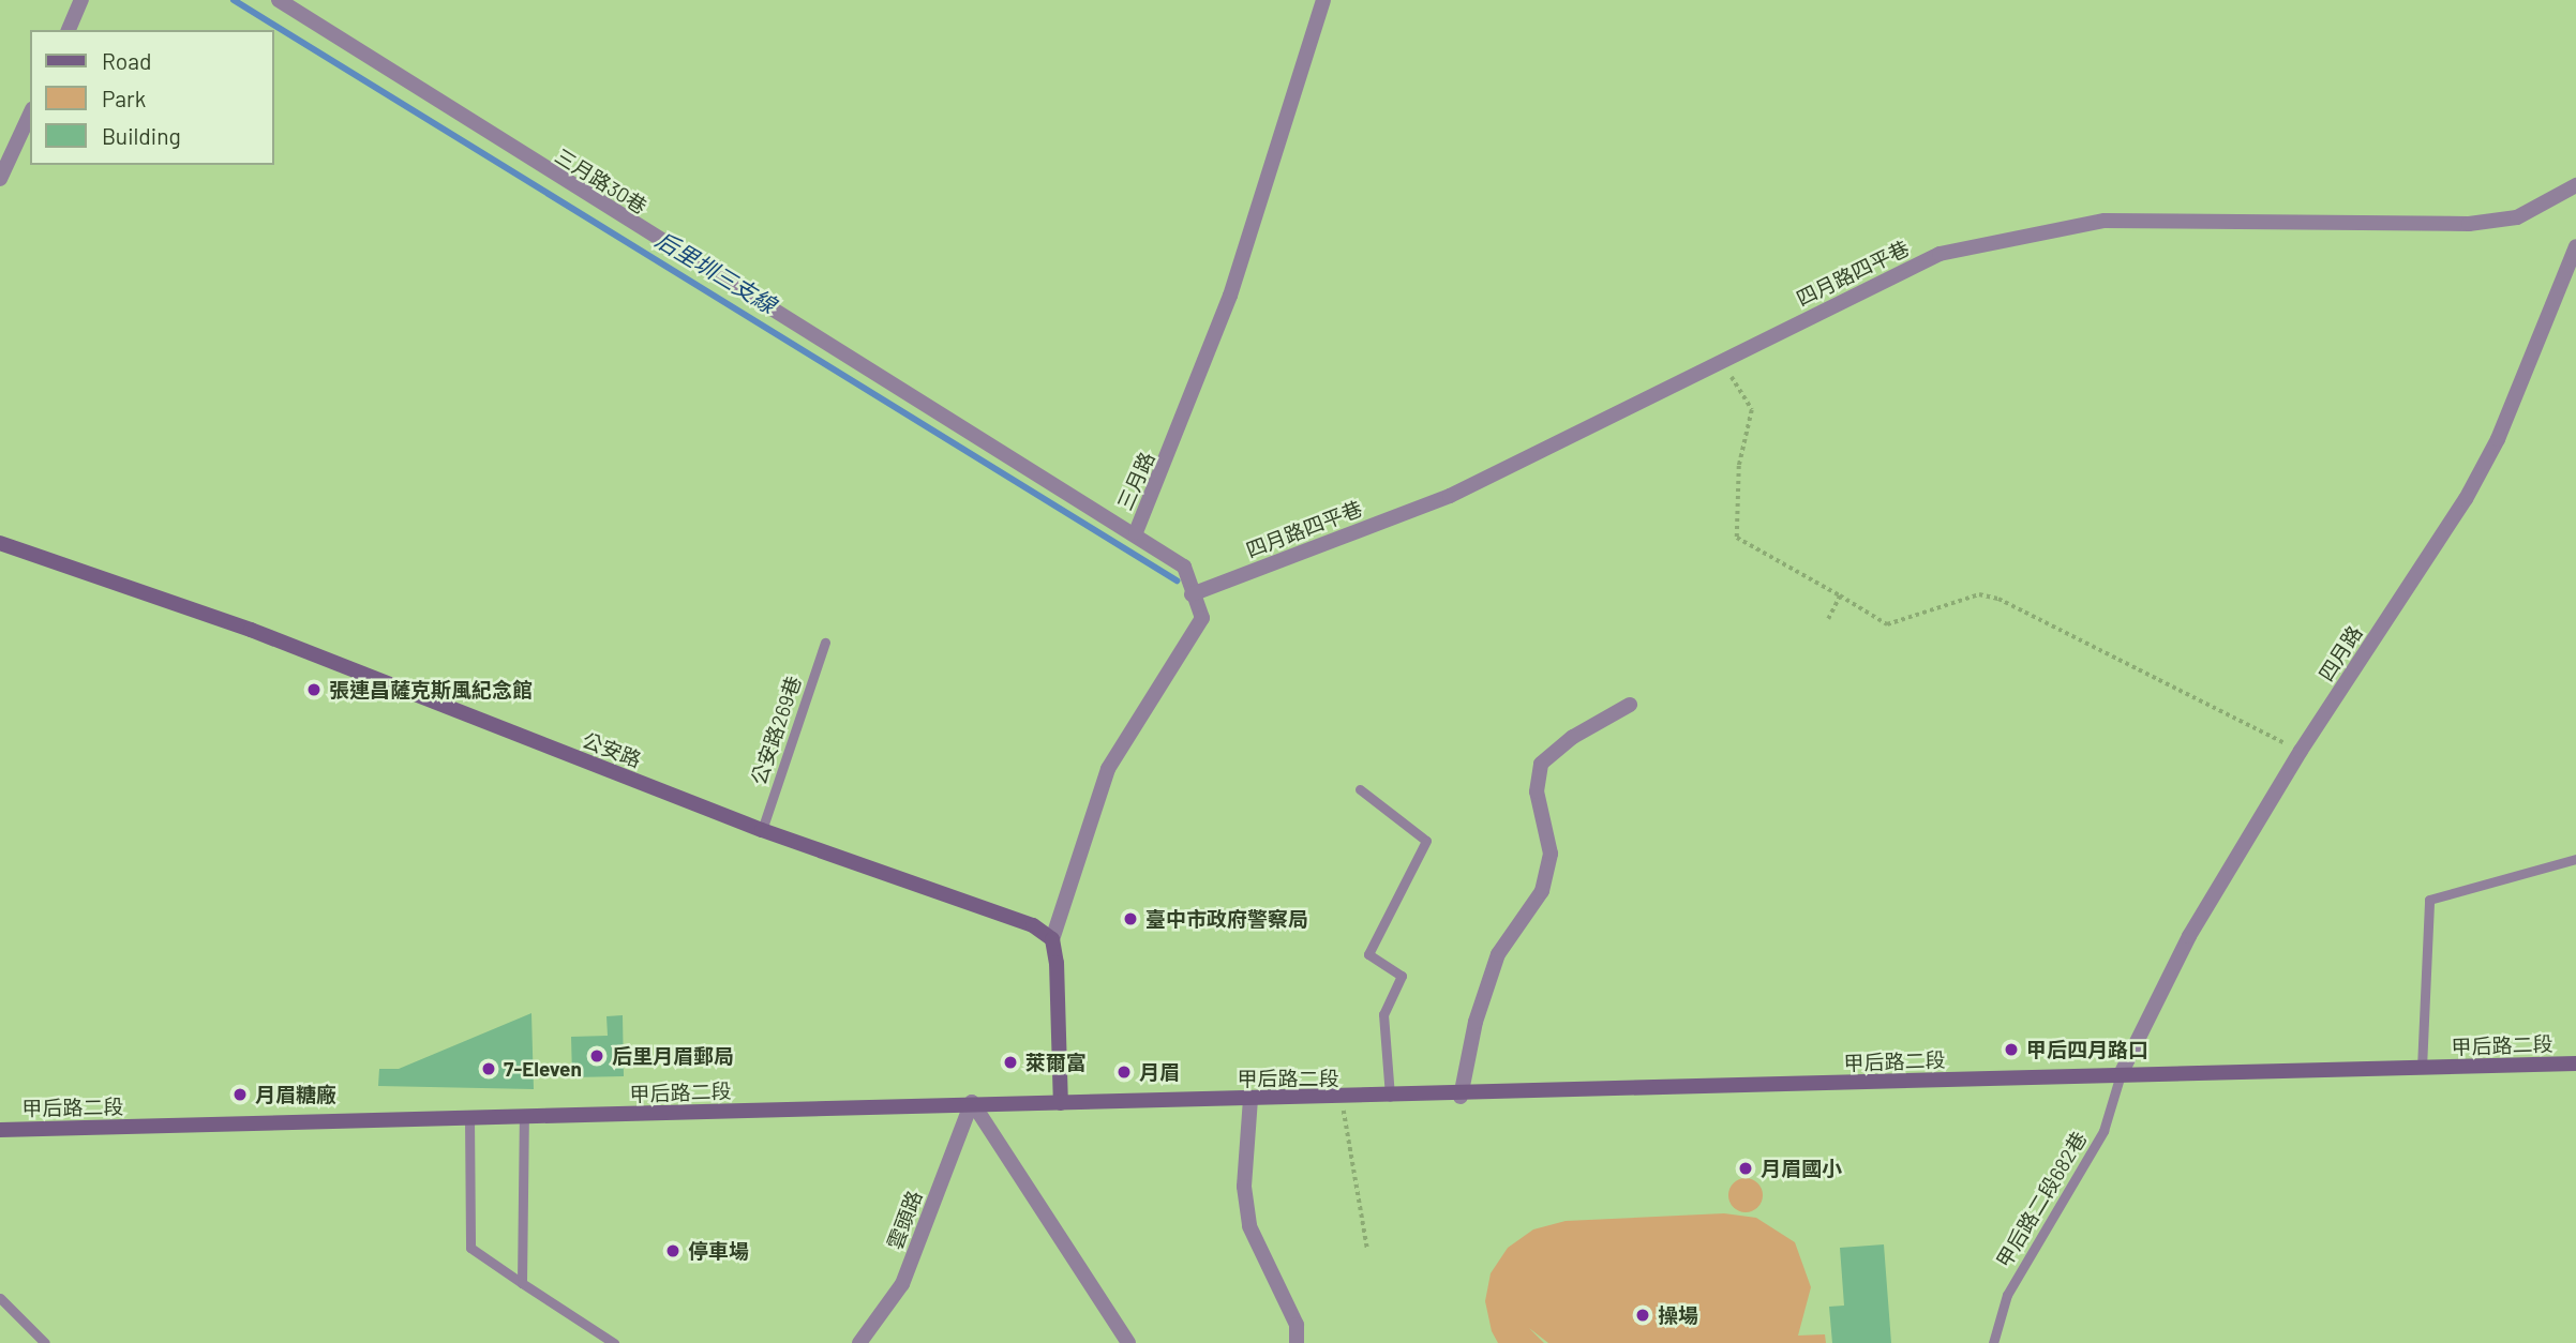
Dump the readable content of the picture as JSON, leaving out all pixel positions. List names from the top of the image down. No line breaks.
{"streets":{"main road":["公安路","甲后路二段"],"street":["三月路30巷","四月路四平巷","三月路","四月路","雲頭路"],"lane":["公安路269巷","甲后路二段682巷"]},"crossings":[["三月路30巷","三月路"],["四月路四平巷","三月路"],["三月路","公安路"],["四月路","甲后路二段"],["四月路","甲后路二段682巷"],["公安路269巷","公安路"],["甲后路二段","甲后路二段682巷"],["甲后路二段","雲頭路"]],"water":["后里圳三支線"],"places":["張連昌薩克斯風紀念館","臺中市政府警察局","甲后四月路口","后里月眉郵局","萊爾富","7-Eleven","月眉","月眉糖廠","月眉國小","停車場","操場"],"legend":["Road","Park","Building"]}
